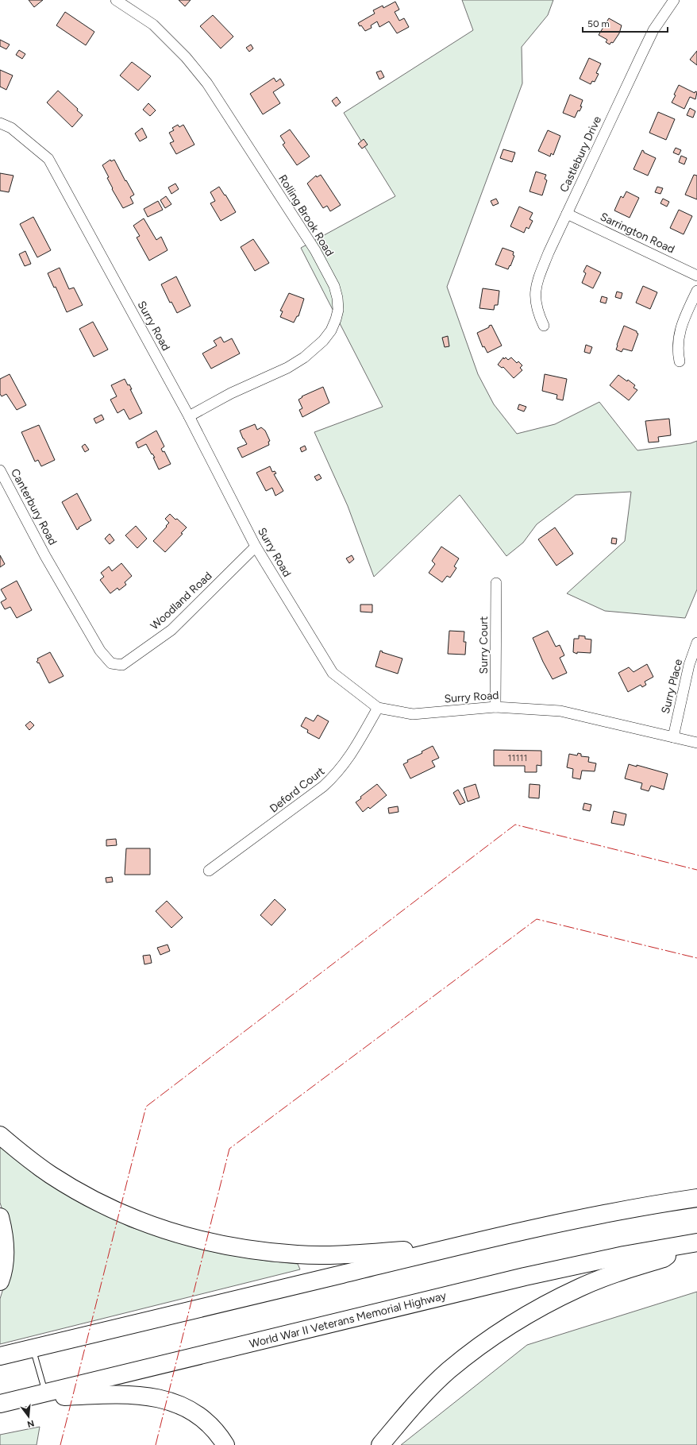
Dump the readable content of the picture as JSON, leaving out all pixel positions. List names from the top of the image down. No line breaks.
{"streets":{"highway":["World War II Veterans Memorial Highway"],"street":["Castlebury Drive","Rolling Brook Road","Sarrington Road","Surry Road","Canterbury Road","Woodland Road","Surry Court","Surry Place","Deford Court"]},"crossings":[["Castlebury Drive","Sarrington Road"],["Rolling Brook Road","Surry Road"],["Surry Road","Woodland Road"],["Surry Road","Surry Court"],["Surry Road","Surry Place"],["Surry Road","Deford Court"],["Canterbury Road","Woodland Road"]],"house_numbers":["11111"],"scale_bar":"50 m","north":"bottom"}
